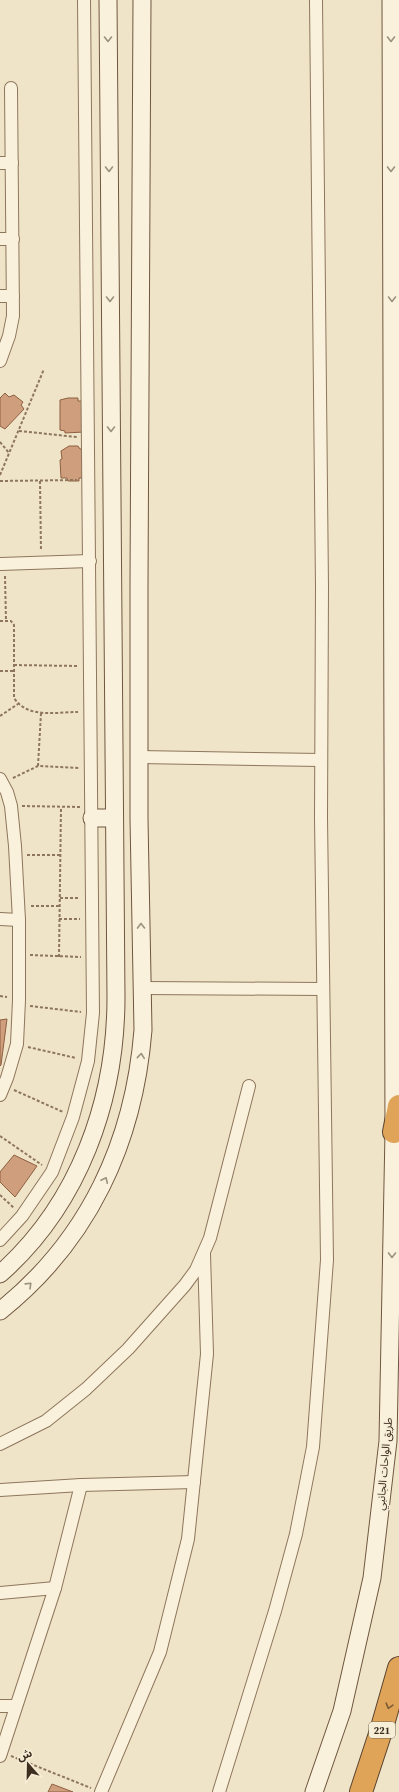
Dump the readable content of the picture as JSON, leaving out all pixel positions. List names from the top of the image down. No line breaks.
{"streets":{"highway":["221"],"street":["طريق الواحات الجانبي"]},"north":"top"}
